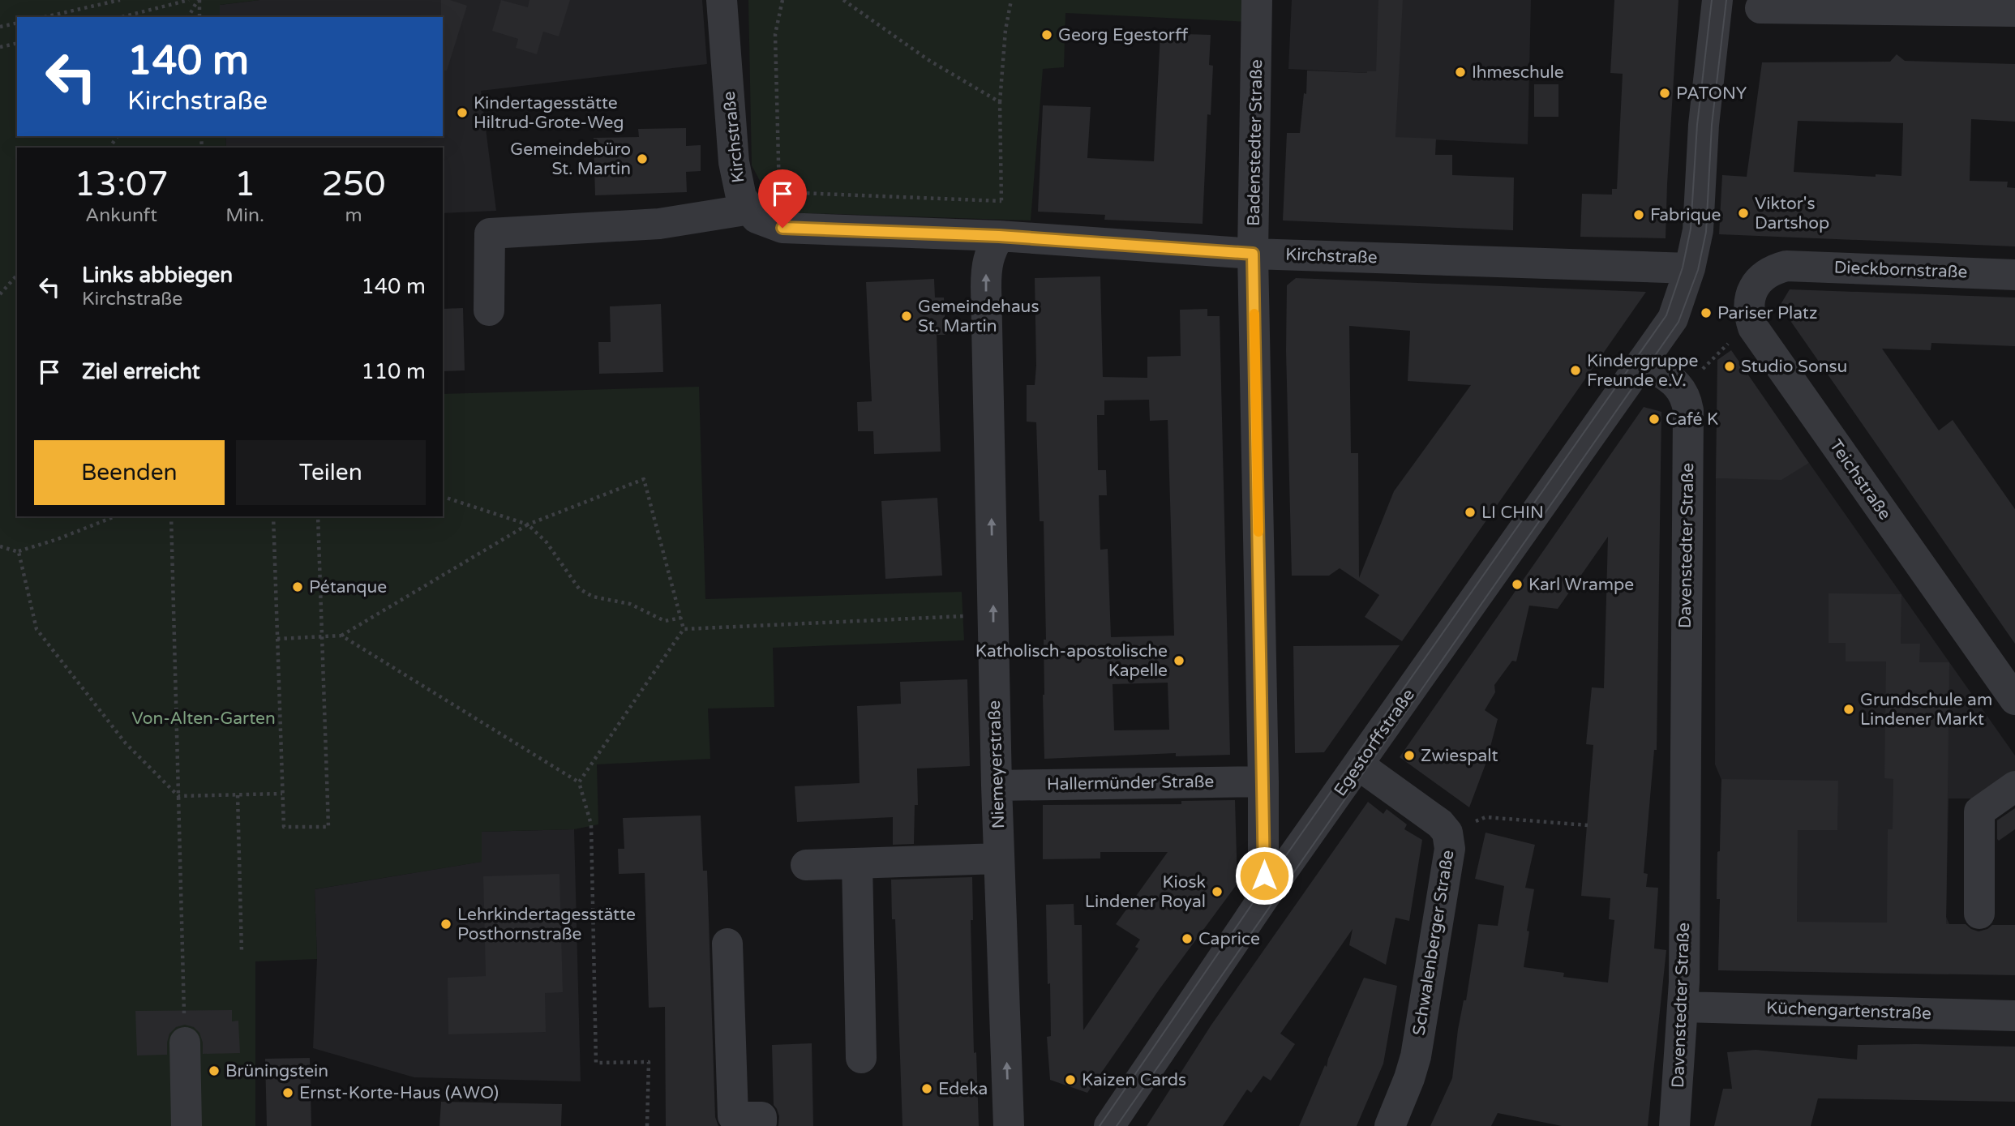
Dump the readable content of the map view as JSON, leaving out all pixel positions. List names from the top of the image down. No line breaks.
{"streets":{"street":["Kirchstraße","Badenstedter Straße","Dieckbornstraße","Teichstraße","Davenstedter Straße","Egestorffstraße","Niemeyerstraße","Hallermünder Straße","Schwalenberger Straße","Küchengartenstraße"]},"crossings":[["Kirchstraße","Badenstedter Straße"],["Kirchstraße","Niemeyerstraße"],["Badenstedter Straße","Egestorffstraße"],["Badenstedter Straße","Hallermünder Straße"],["Dieckbornstraße","Teichstraße"],["Davenstedter Straße","Küchengartenstraße"],["Egestorffstraße","Schwalenberger Straße"],["Niemeyerstraße","Hallermünder Straße"]],"one_way":["Niemeyerstraße"],"parks":["Von-Alten-Garten"],"places":["Georg Egestorff","Ihmeschule","PATONY","Kindertagesstätte Hiltrud-Grote-Weg","Gemeindebüro St. Martin","Viktor's Dartshop","Fabrique","Pariser Platz","Gemeindehaus St. Martin","Studio Sonsu","Kindergruppe Freunde e.V.","Café K","LI CHIN","Karl Wrampe","Pétanque","Katholisch-apostolische Kapelle","Grundschule am Lindener Markt","Zwiespalt","Kiosk Lindener Royal","Lehrkindertagesstätte Posthornstraße","Caprice","Brüningstein","Kaizen Cards","Edeka","Ernst-Korte-Haus (AWO)"],"page":{"turn":["140 m","Kirchstraße"],"eta":["13:07","Ankunft","1","Min.","250","m"],"list":[{"name":"Links abbiegen","note":"Kirchstraße","value":"140 m"},{"name":"Ziel erreicht","value":"110 m"}],"buttons":["Beenden","Teilen"]}}
